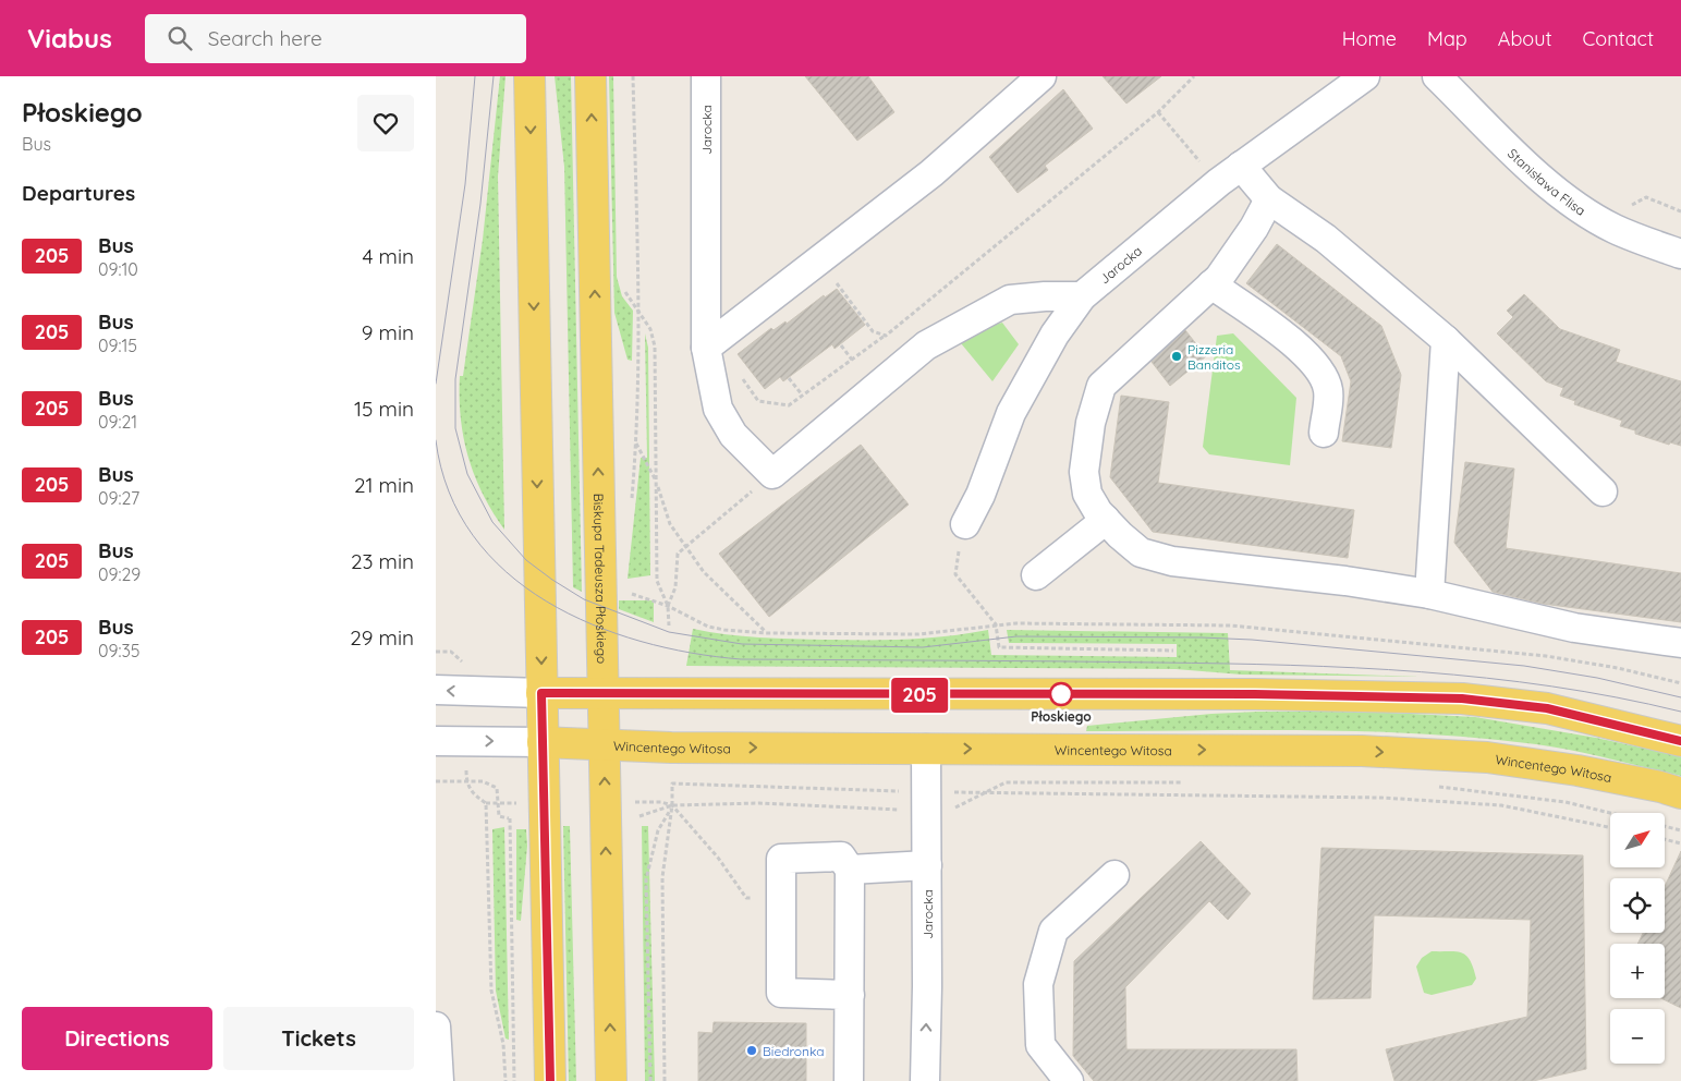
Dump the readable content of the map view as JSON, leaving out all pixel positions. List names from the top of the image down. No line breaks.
{"streets":{"main road":["Biskupa Tadeusza Płoskiego","Wincentego Witosa"],"street":["Jarocka","Stanisława Flisa"]},"crossings":[["Jarocka","Wincentego Witosa"],["Biskupa Tadeusza Płoskiego","Wincentego Witosa"]],"places":["Pizzeria Banditos","Płoskiego","Biedronka"],"lines":["bus line 205"],"north":"top right","page":{"header":"Viabus","search":"Search here","nav":["Home","Map","About","Contact"],"heading":[["Płoskiego","Bus"],"Departures"],"on_map":"205","list":[{"mark":"205","name":"Bus","note":"09:10","value":"4 min"},{"mark":"205","name":"Bus","note":"09:15","value":"9 min"},{"mark":"205","name":"Bus","note":"09:21","value":"15 min"},{"mark":"205","name":"Bus","note":"09:27","value":"21 min"},{"mark":"205","name":"Bus","note":"09:29","value":"23 min"},{"mark":"205","name":"Bus","note":"09:35","value":"29 min"}],"map_buttons":["+","−"],"buttons":["Directions","Tickets"]}}
